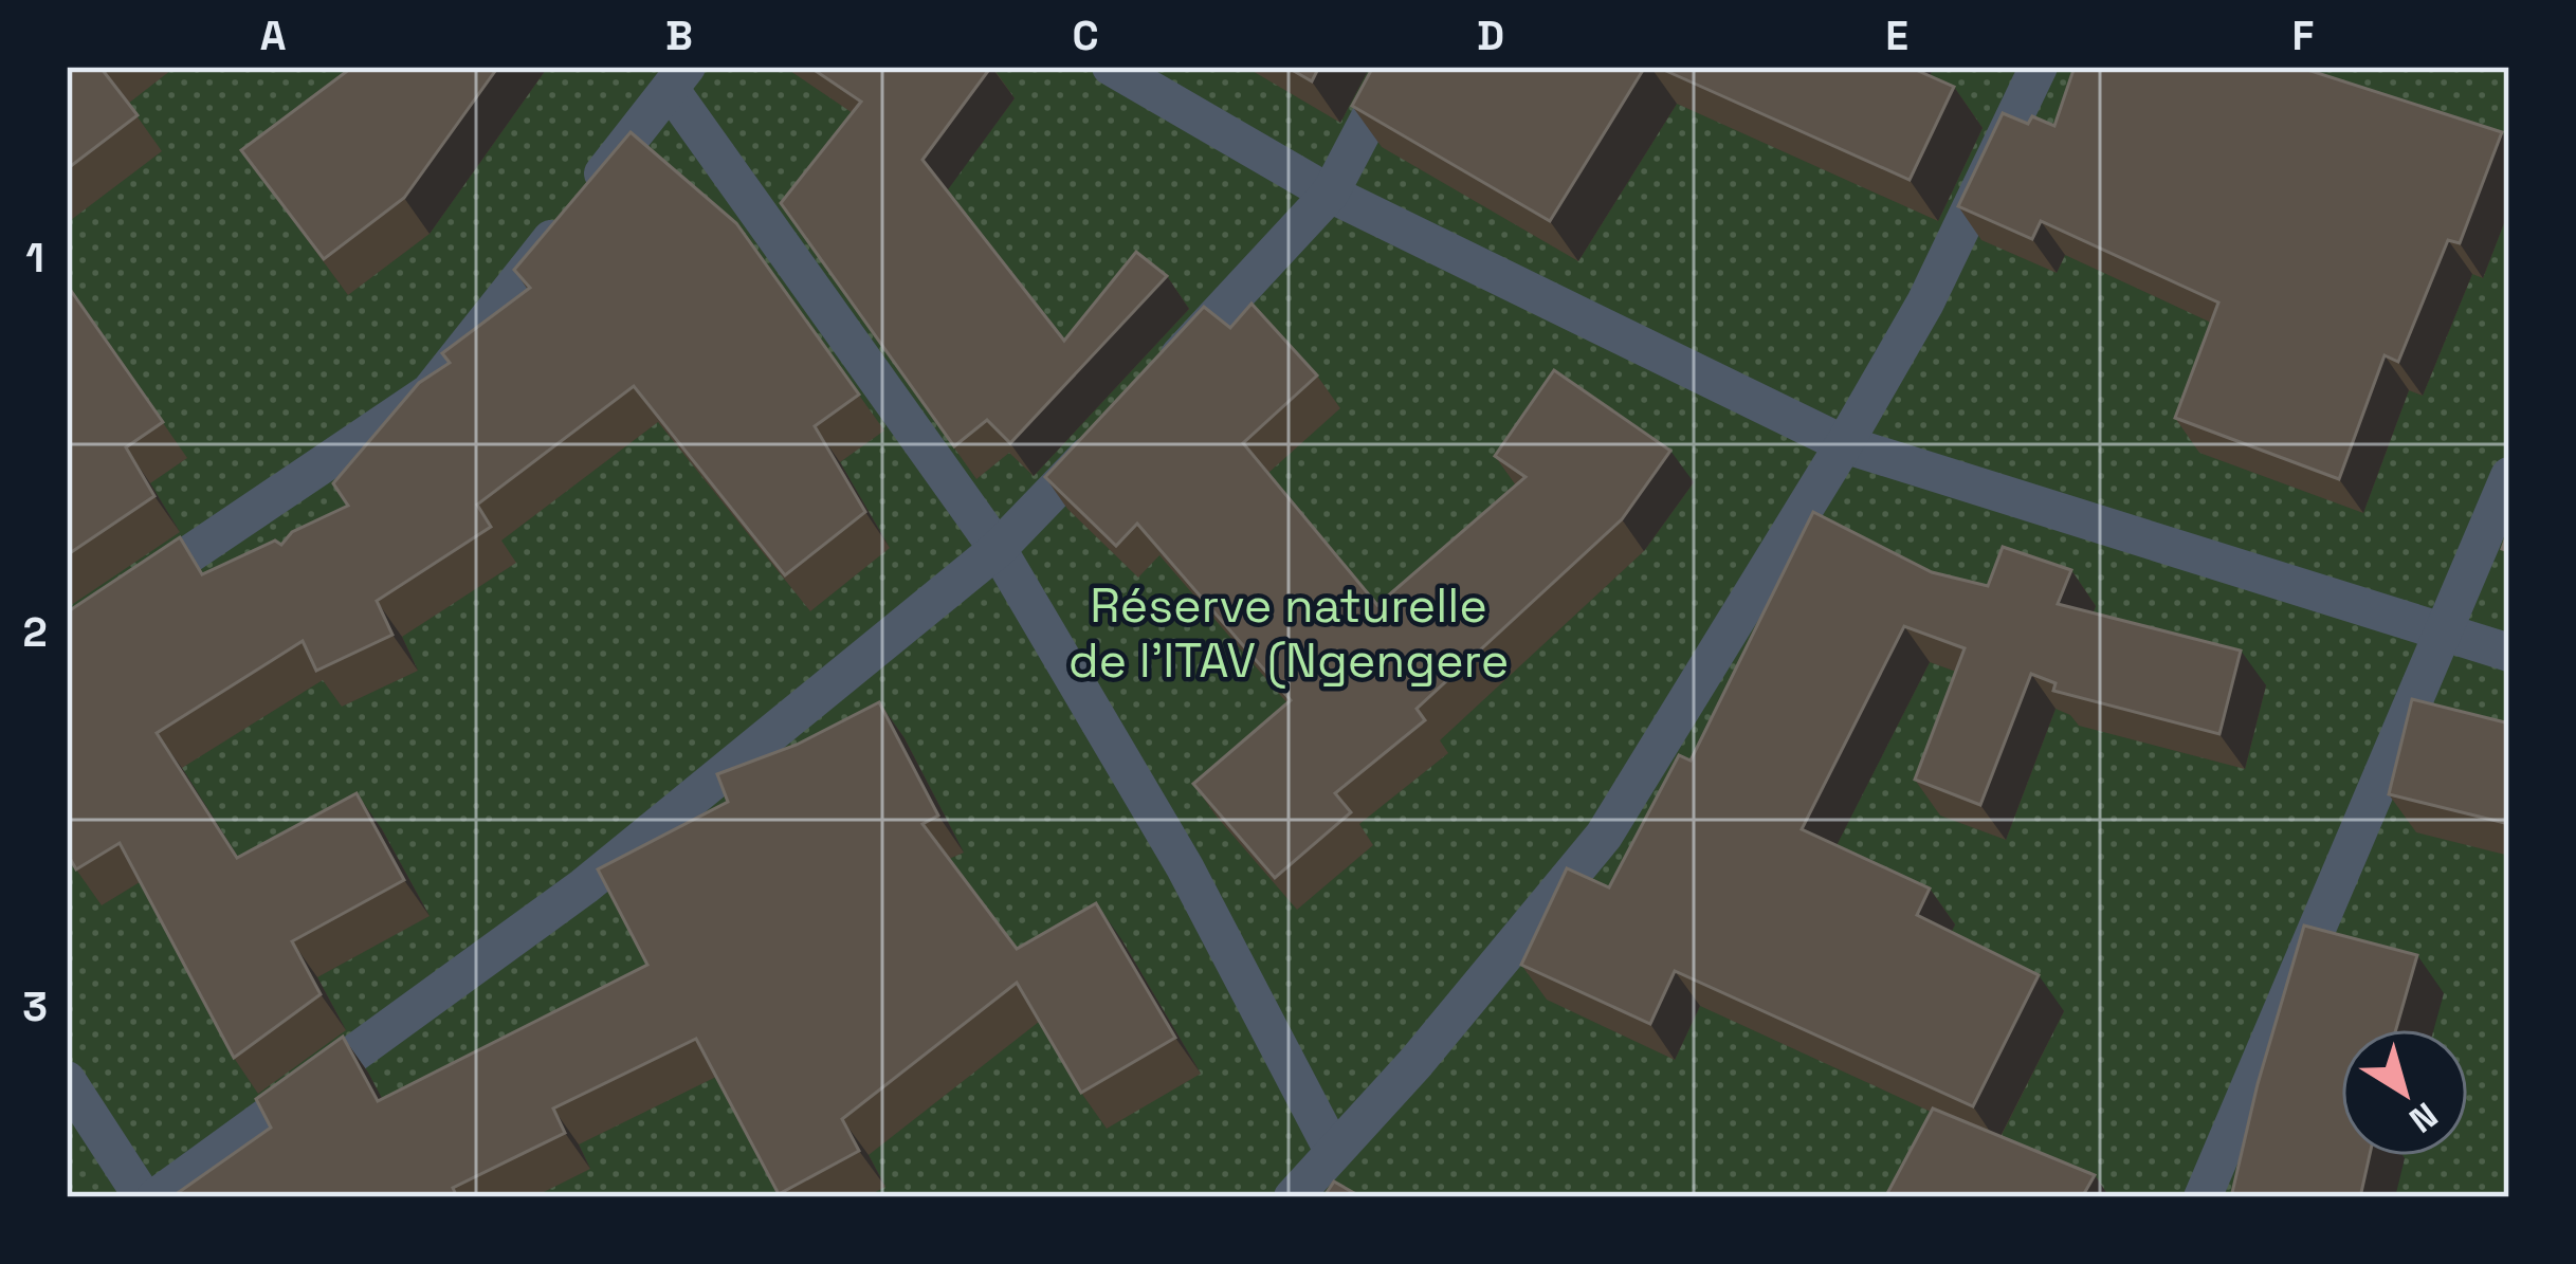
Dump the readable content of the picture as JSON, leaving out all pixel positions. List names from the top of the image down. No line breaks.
{"parks":["Réserve naturelle de l'ITAV (Ngengere"],"north":"bottom right","grid":{"columns":["A","B","C","D","E","F"],"rows":["1","2","3"]}}
